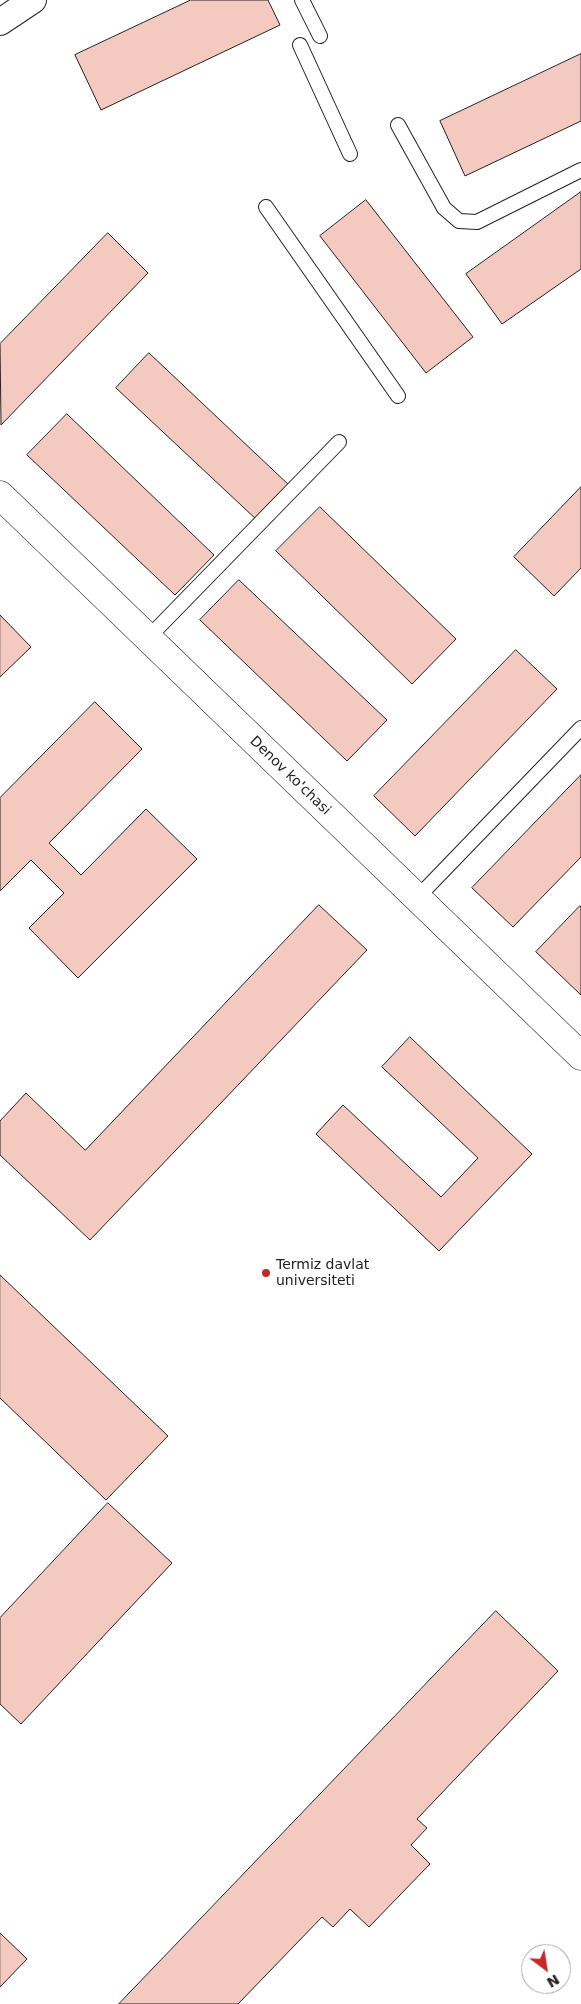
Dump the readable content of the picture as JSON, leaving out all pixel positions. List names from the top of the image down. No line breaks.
{"streets":{"street":["Denov ko'chasi"]},"places":["Termiz davlat universiteti"],"north":"bottom right"}
